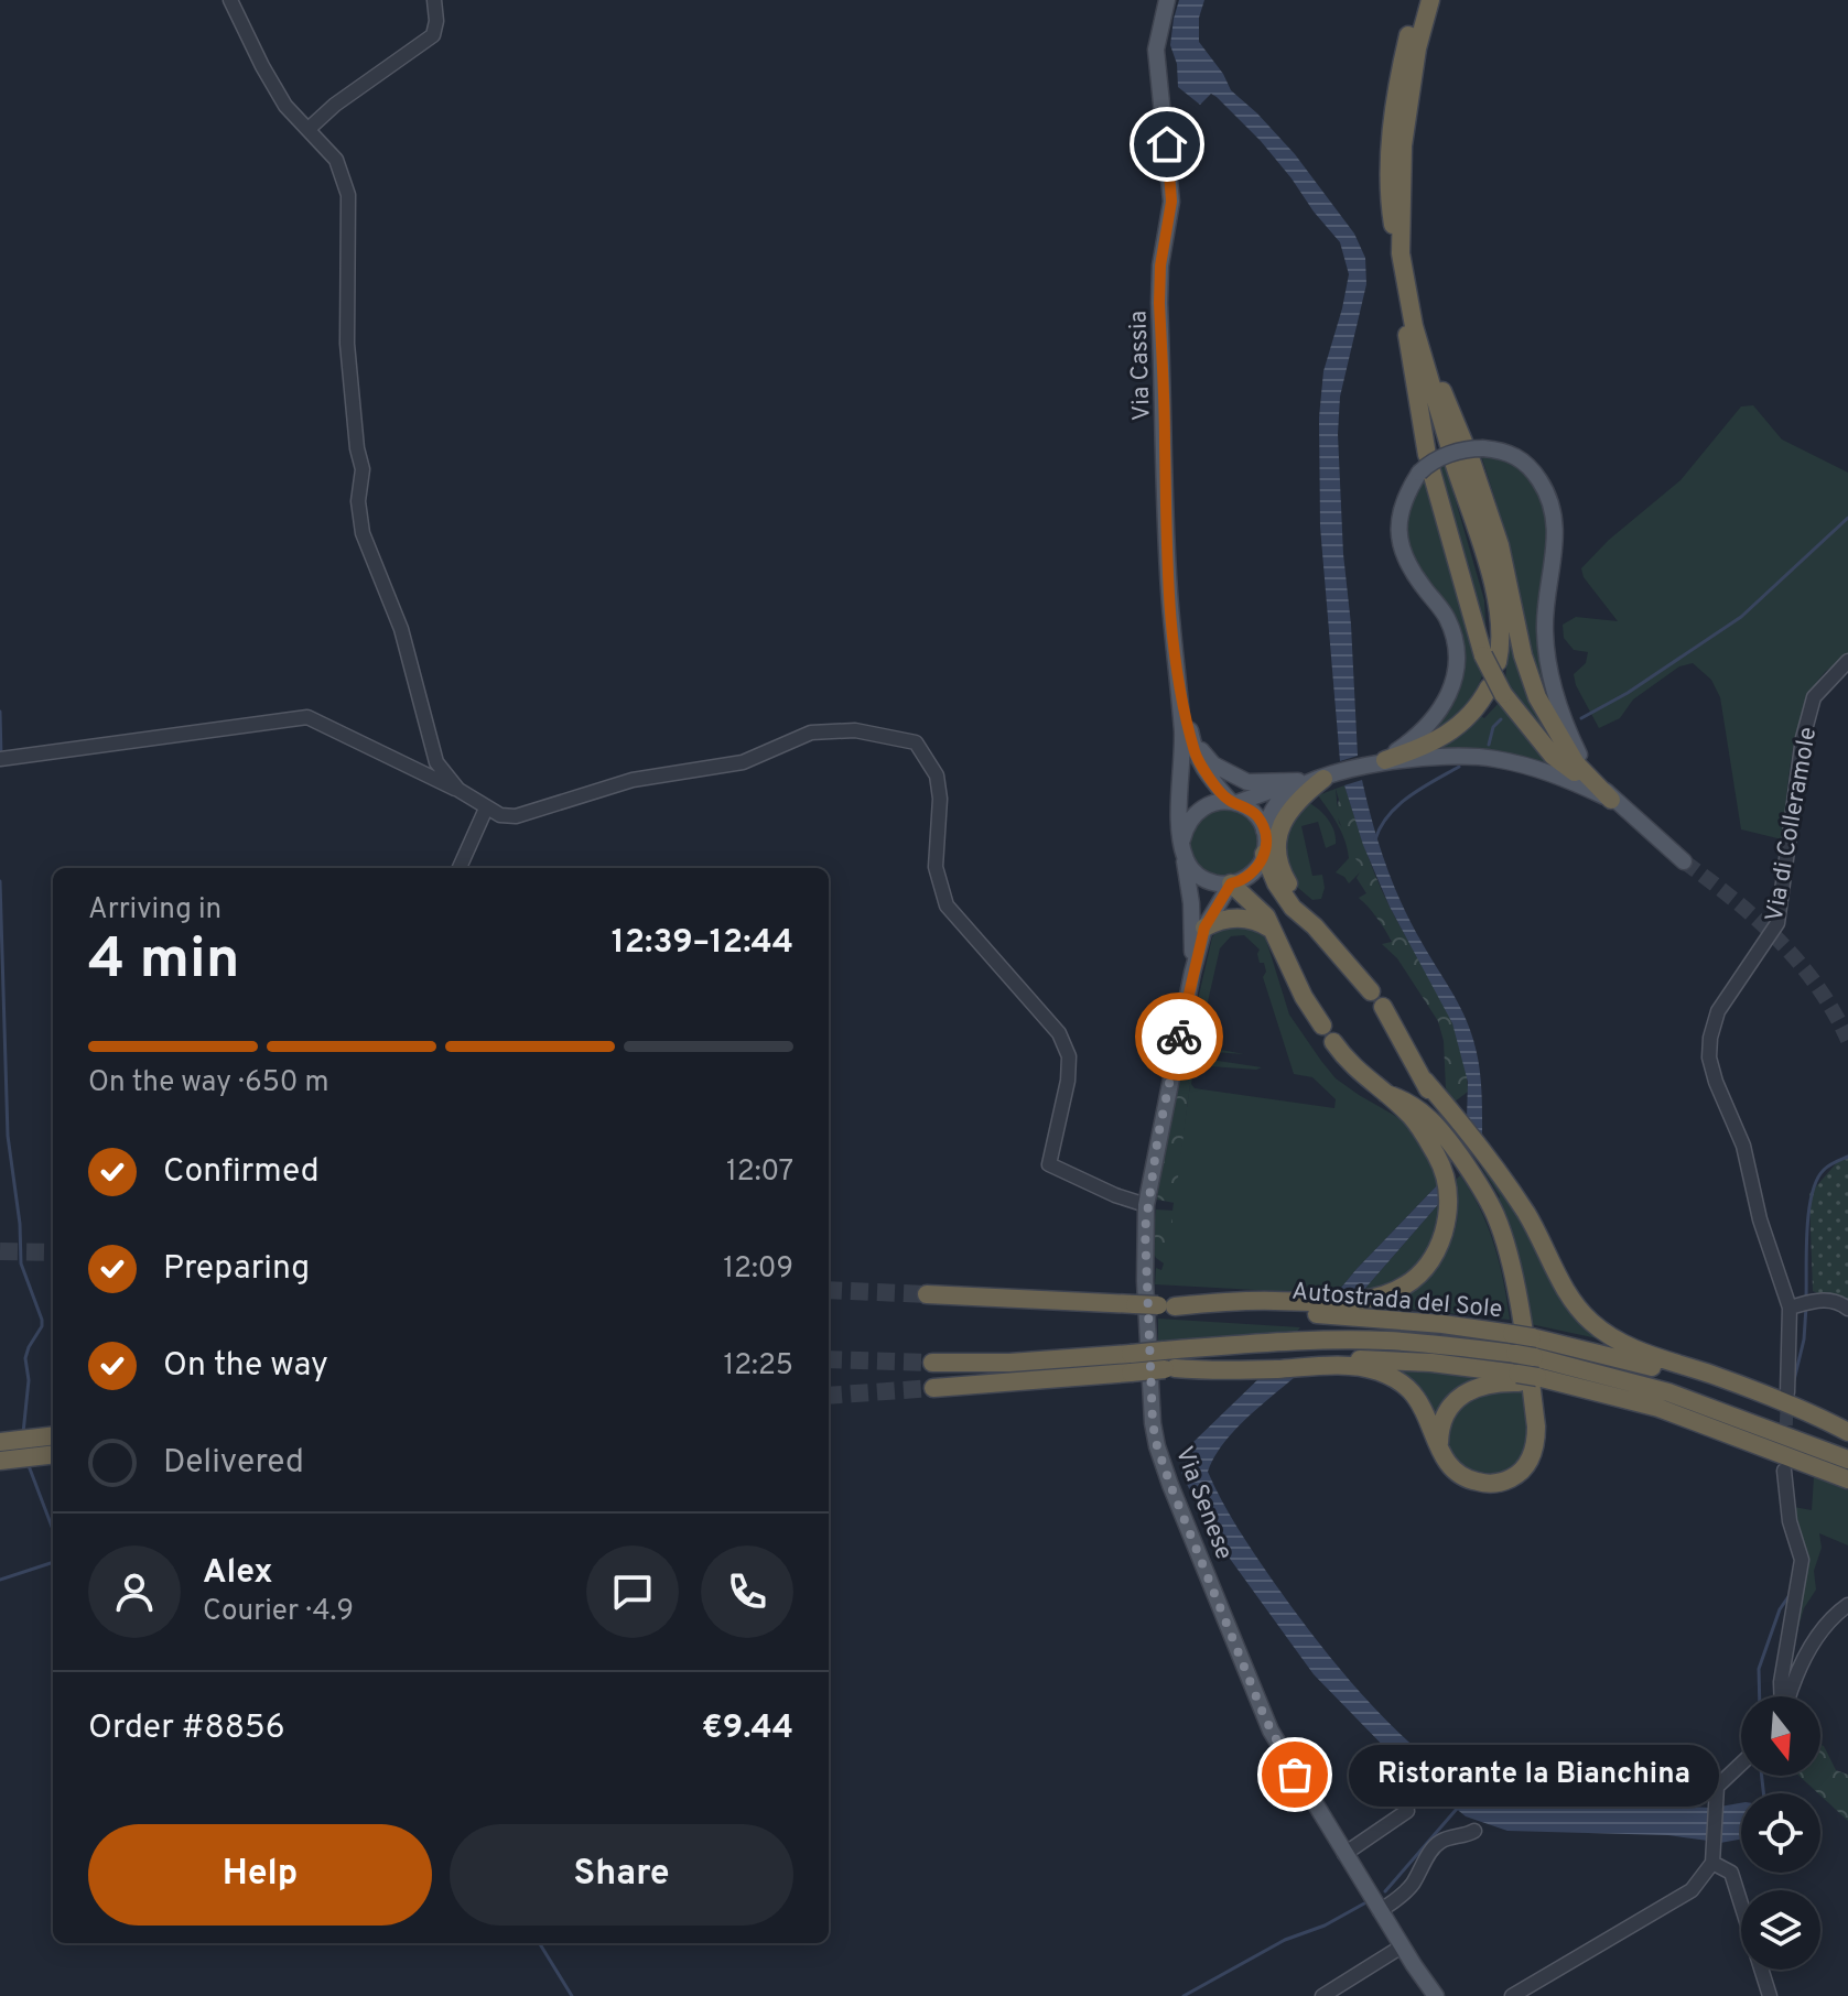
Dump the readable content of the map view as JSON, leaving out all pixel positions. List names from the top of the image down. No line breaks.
{"streets":{"highway":["Autostrada del Sole"],"main road":["Via Cassia","Via Senese"],"street":["Via di Colleramole"]},"crossings":[["Via Cassia","Via Senese"]],"places":["Ristorante la Bianchina"],"north":"bottom","page":{"heading":["4 min","Arriving in","12:39–12:44"],"panel":["Alex","Courier · 4.9","Order #8856","€9.44"],"bar":"On the way · 650 m","list":[["Confirmed","12:07"],["Preparing","12:09"],["On the way","12:25"],"Delivered"],"bubble":"Ristorante la Bianchina","buttons":["Help","Share"]}}
